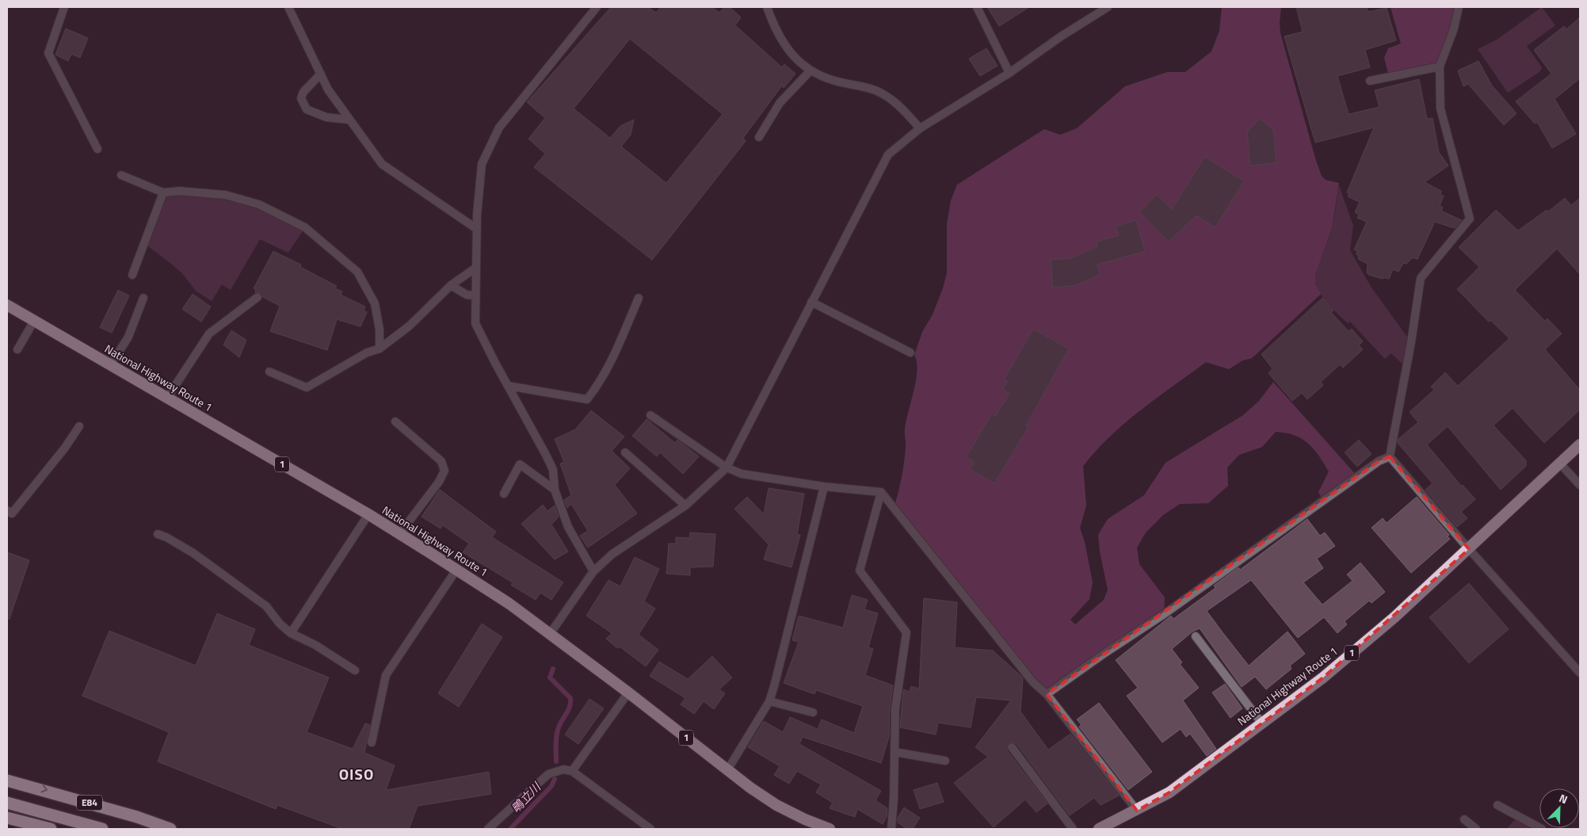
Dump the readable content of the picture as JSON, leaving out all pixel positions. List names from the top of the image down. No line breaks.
{"streets":{"highway":["National Highway Route 1","1","E84"]},"districts":["OISO"],"water":["鴫立川"],"north":"top right"}
